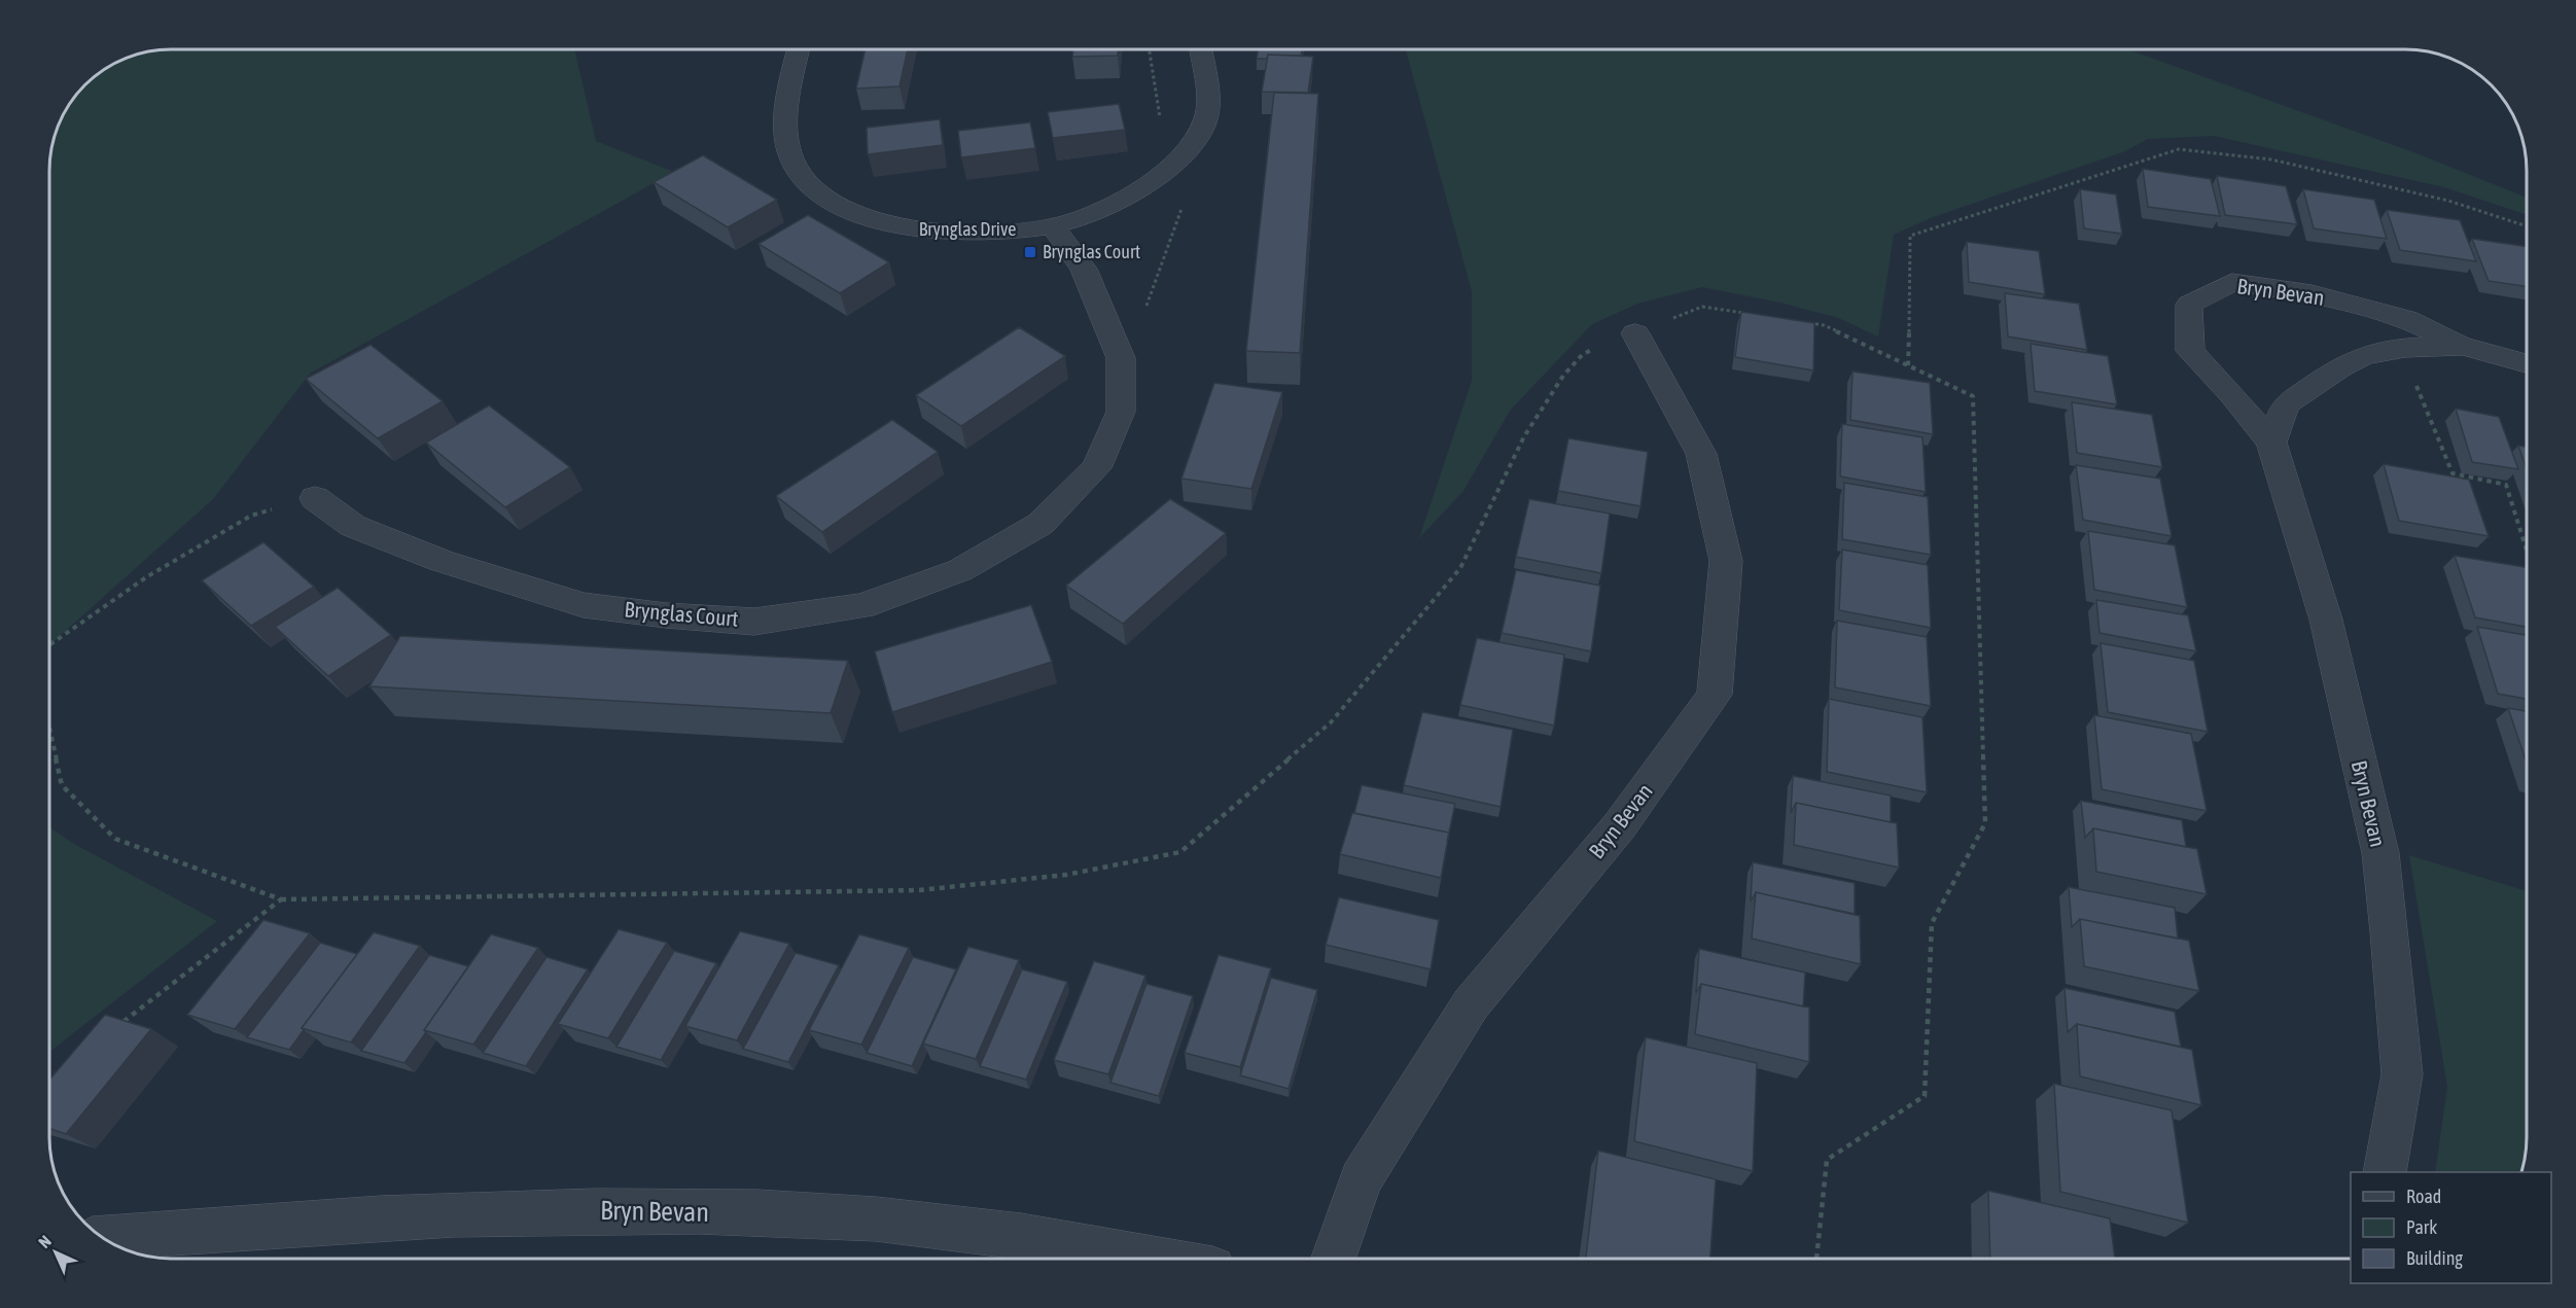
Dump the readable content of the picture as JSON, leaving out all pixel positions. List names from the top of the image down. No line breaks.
{"streets":{"street":["Brynglas Drive","Bryn Bevan","Brynglas Court"]},"crossings":[["Brynglas Drive","Brynglas Court"]],"places":{"transit":["Brynglas Court"]},"legend":["Road","Park","Building"],"north":"top left"}
